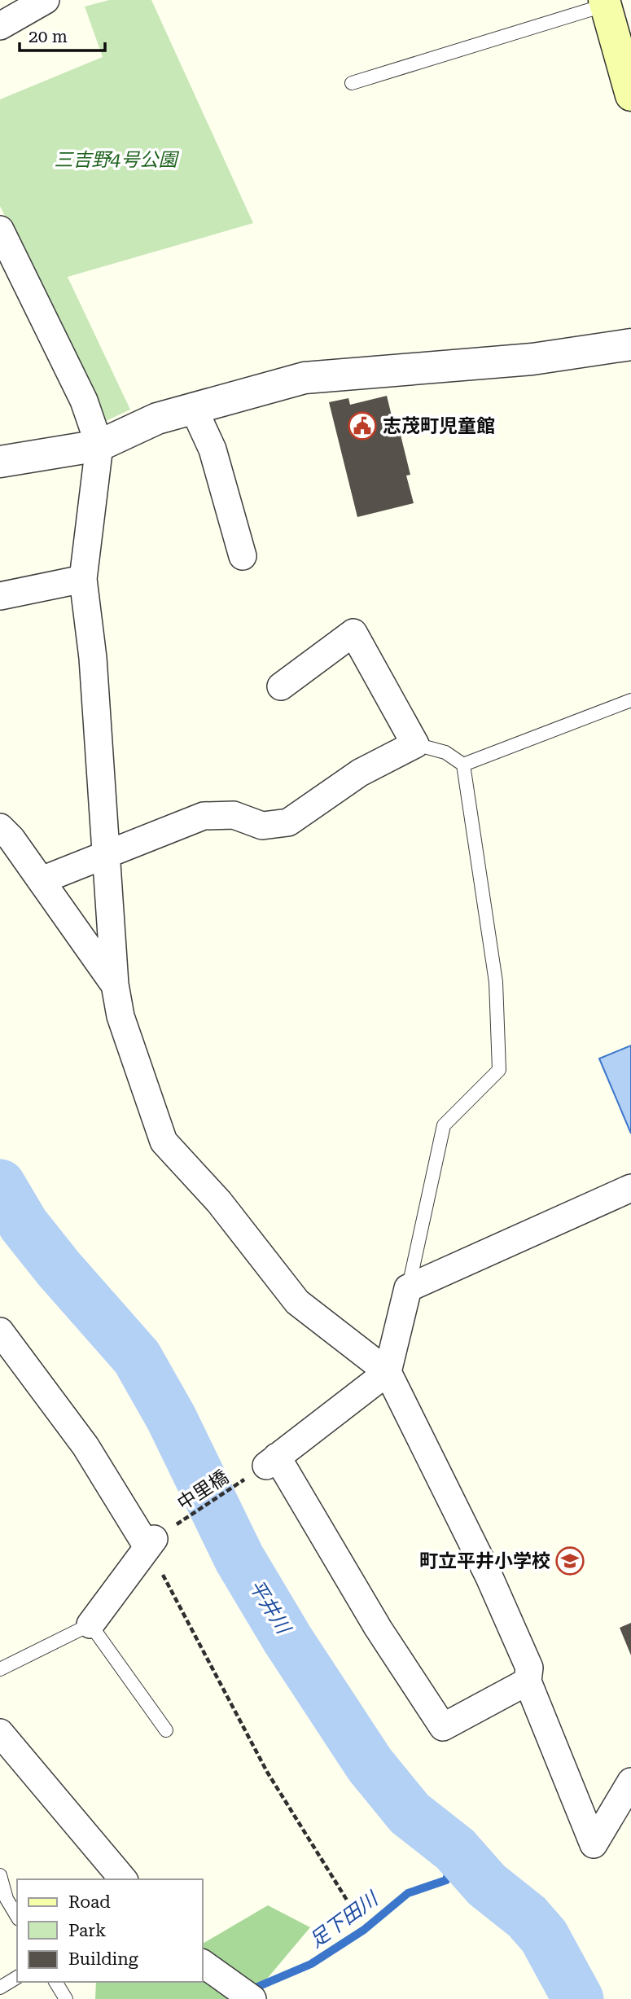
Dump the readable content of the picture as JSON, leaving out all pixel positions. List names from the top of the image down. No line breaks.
{"streets":{"path":["中里橋"]},"water":["平井川","足下田川"],"parks":["三吉野4号公園"],"places":{"public building":["志茂町児童館"],"school or university":["町立平井小学校"]},"legend":["Road","Park","Building"],"scale_bar":"20 m"}
